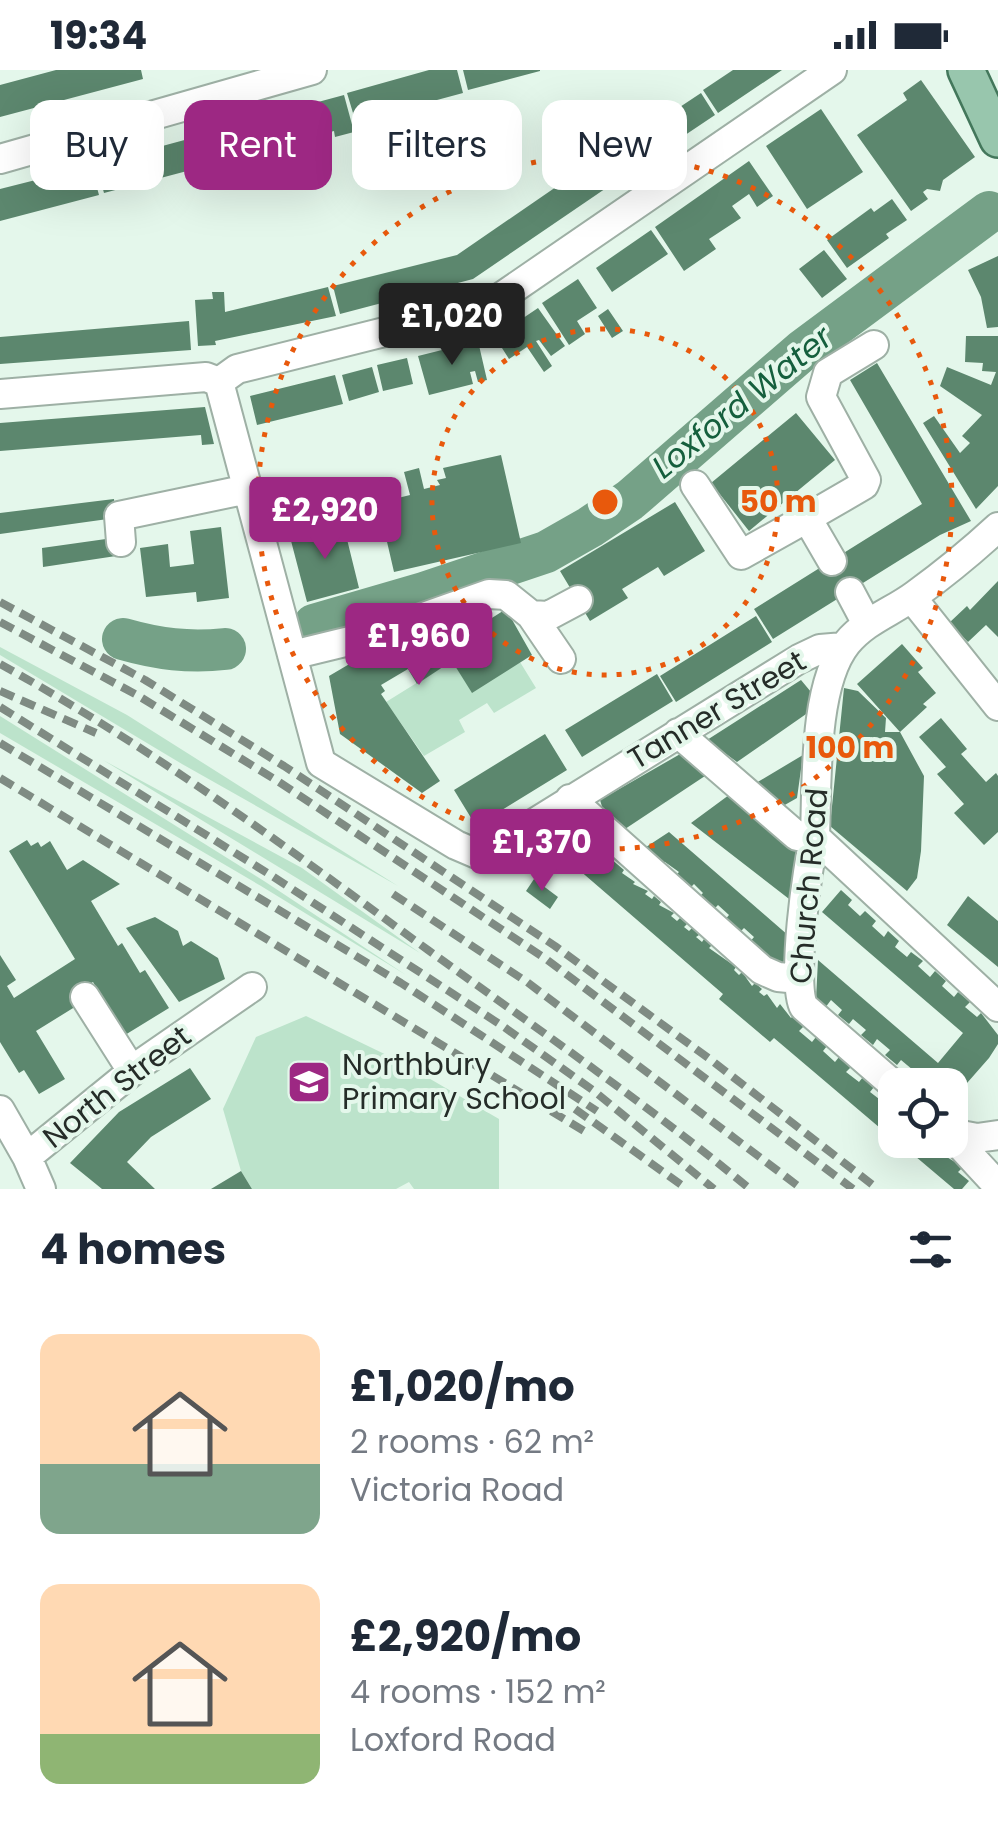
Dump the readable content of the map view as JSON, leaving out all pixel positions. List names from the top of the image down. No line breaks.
{"streets":{"street":["Tanner Street","Church Road","North Street"]},"crossings":[["Tanner Street","Church Road"]],"water":["Loxford Water"],"places":{"school or university":["Northbury Primary School"]},"page":{"status":"19:34","chip":["Buy","Rent","Filters","New"],"price":["£1,020","£2,920","£1,960","£1,370"],"heading":"4 homes","list":[{"name":"£1,020/mo","note":"2 rooms · 62 m² · Victoria Road"},{"name":"£2,920/mo","note":"4 rooms · 152 m² · Loxford Road"}]},"rings":["50 m","100 m"]}
